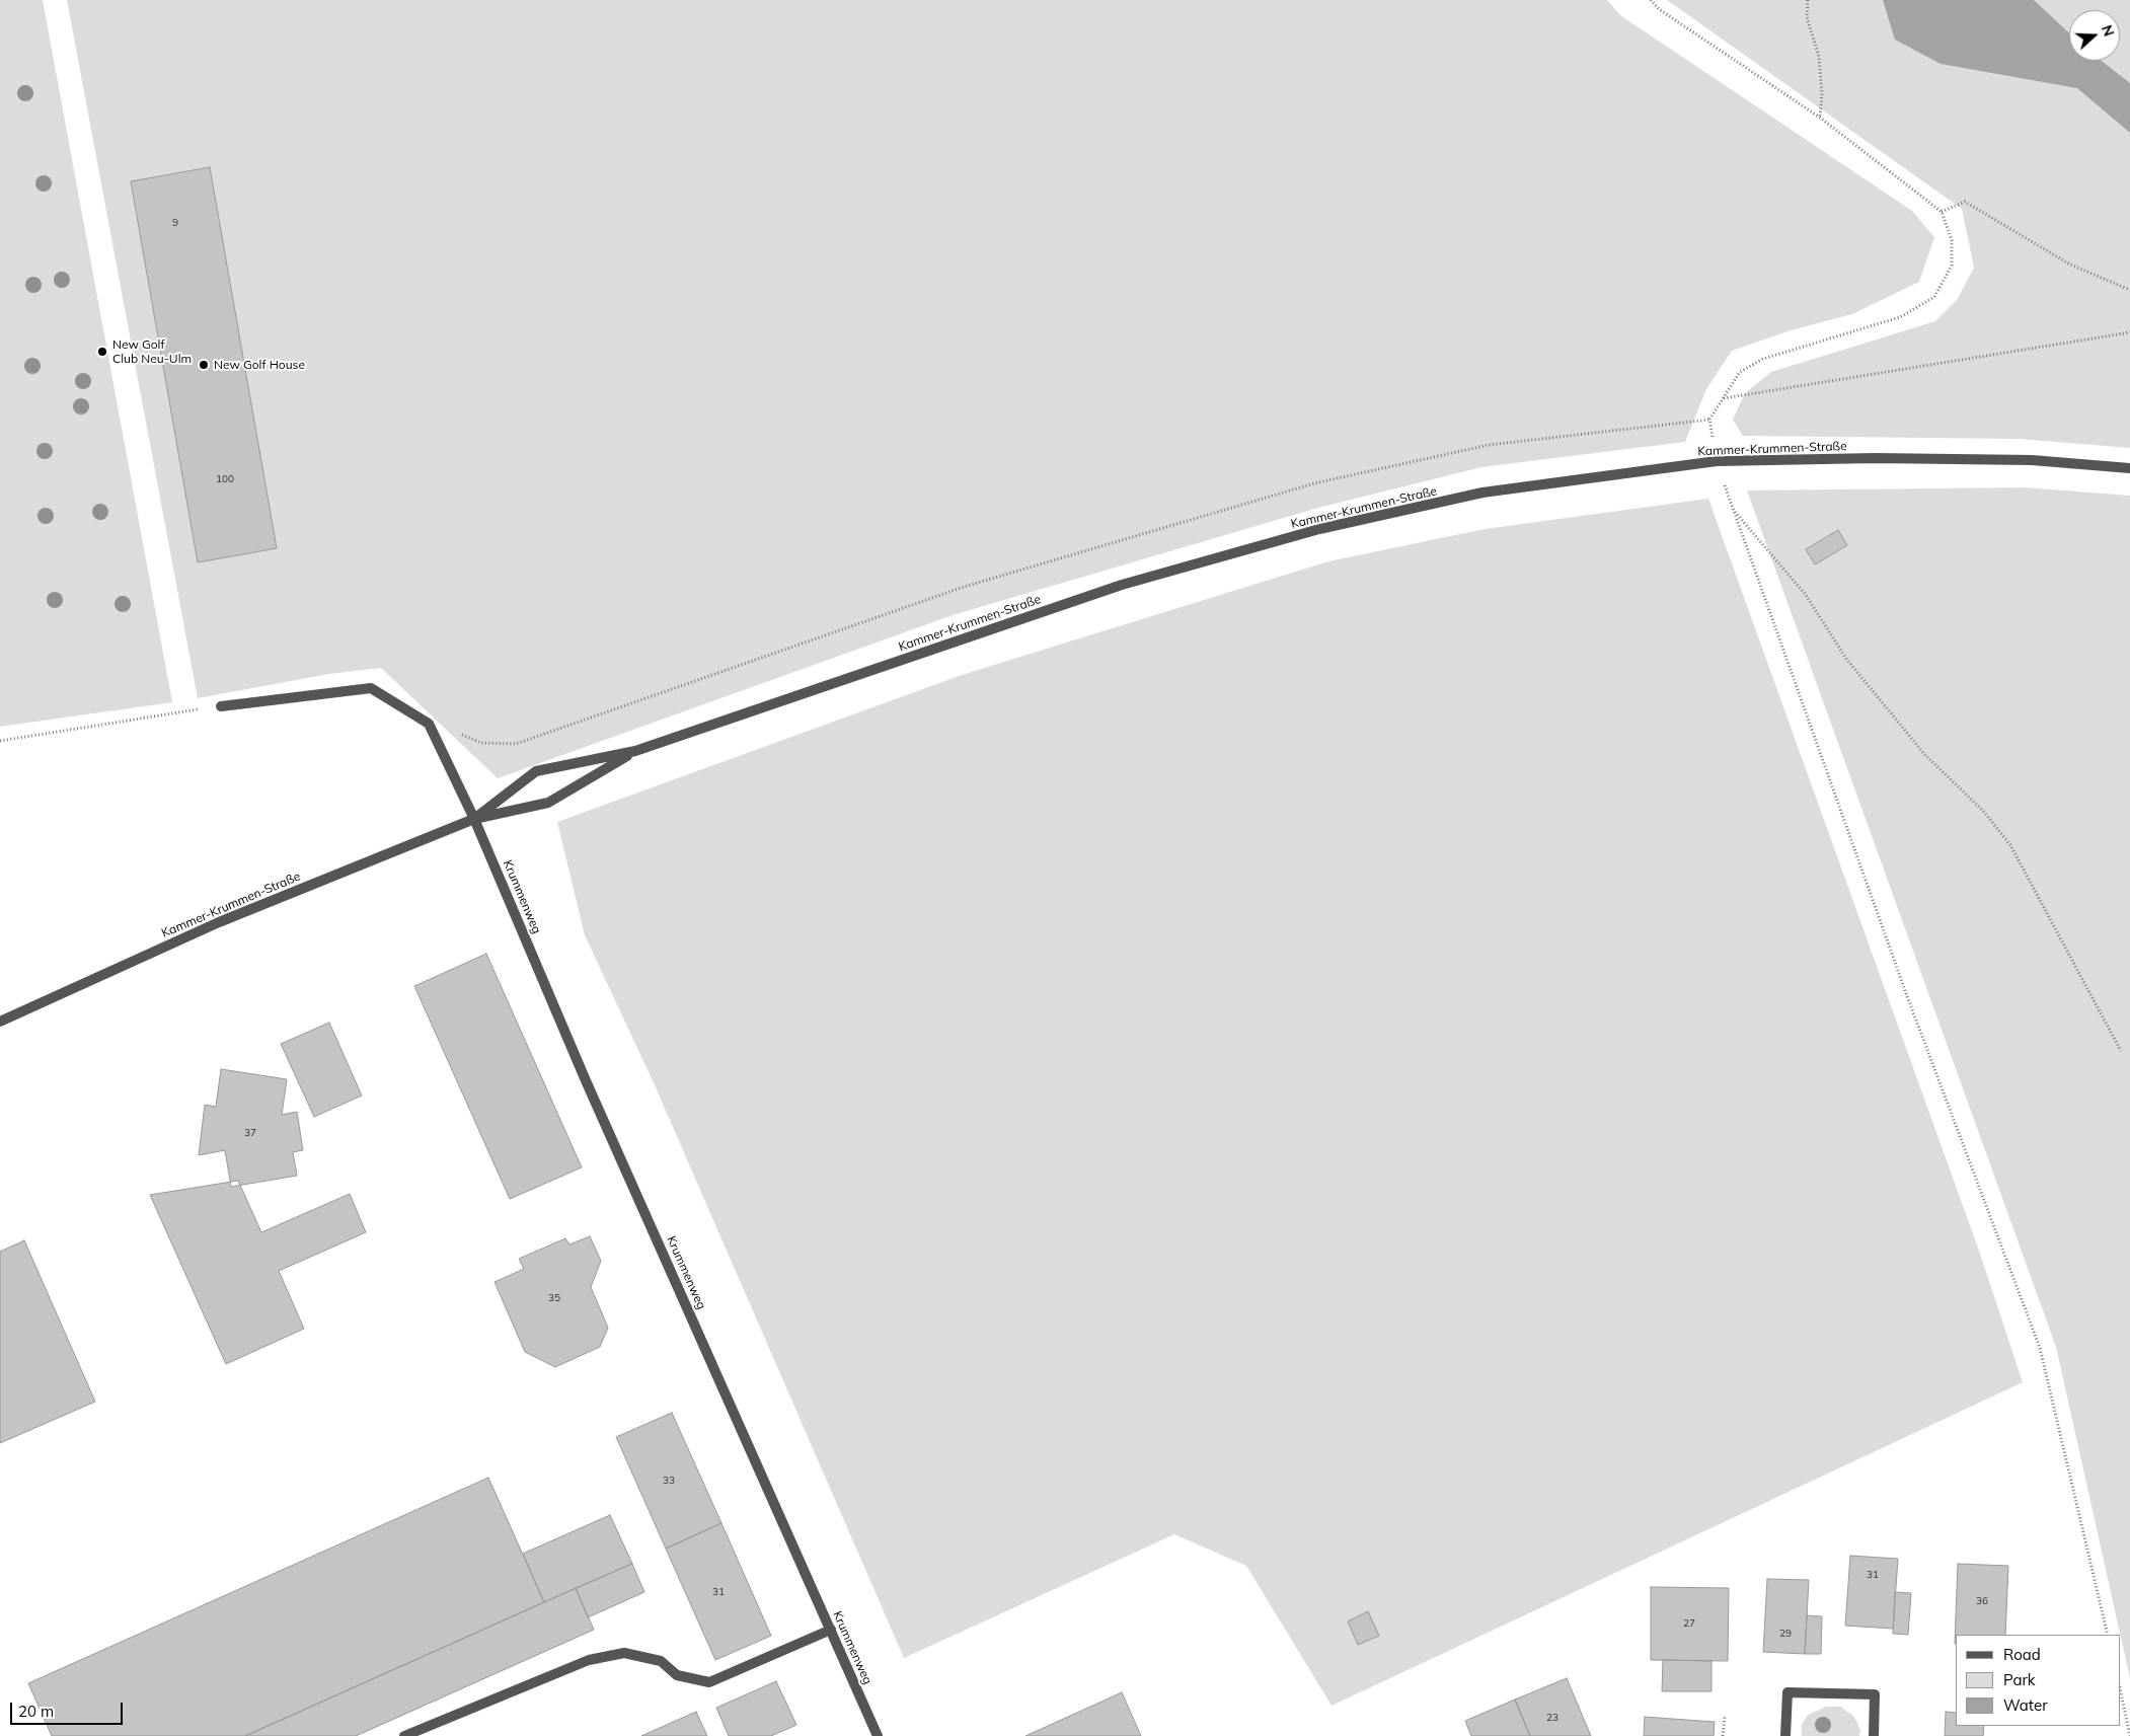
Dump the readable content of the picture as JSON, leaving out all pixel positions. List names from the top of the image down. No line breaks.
{"streets":{"street":["Kammer-Krummen-Straße","Krummenweg"]},"crossings":[["Kammer-Krummen-Straße","Krummenweg"]],"places":["New Golf Club Neu-Ulm","New Golf House"],"house_numbers":["9","100","37","35","33","31","31","36","27","29","23"],"legend":["Road","Park","Water"],"scale_bar":"20 m","north":"right"}
